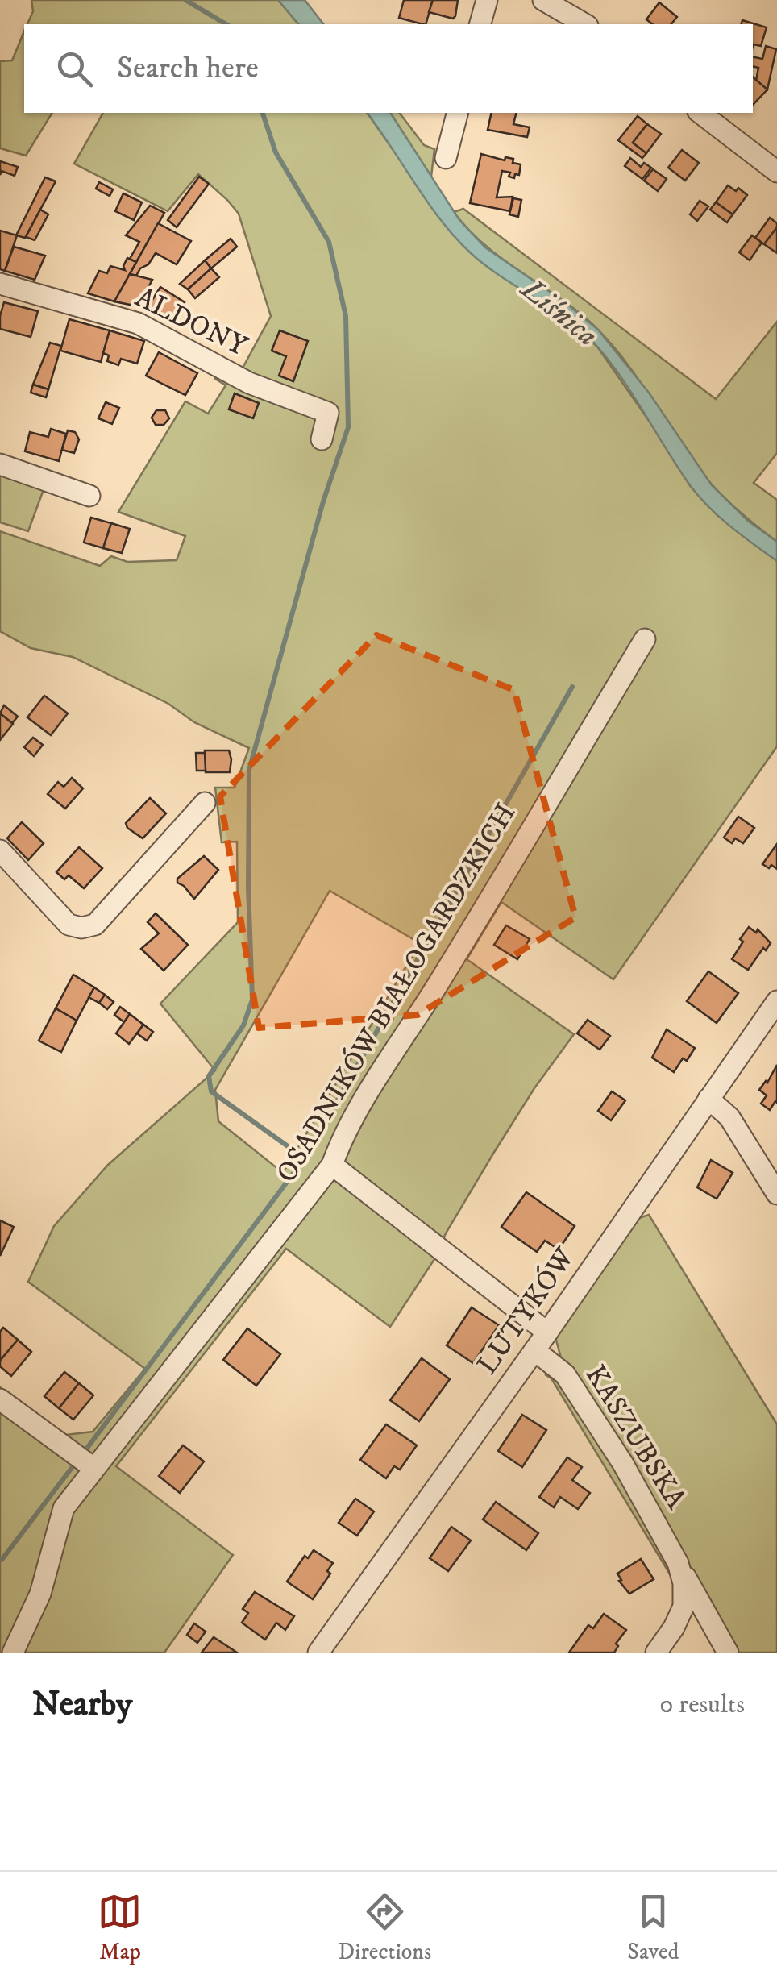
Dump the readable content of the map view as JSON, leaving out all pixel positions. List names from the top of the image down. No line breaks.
{"streets":{"street":["ALDONY","OSADNIKÓW BIAŁOGARDZKICH","LUTYKÓW","KASZUBSKA"]},"crossings":[["LUTYKÓW","KASZUBSKA"]],"water":["Liśnica"],"page":{"search":"Search here","heading":["Nearby","0 results"],"nav":["Map","Directions","Saved"]}}
